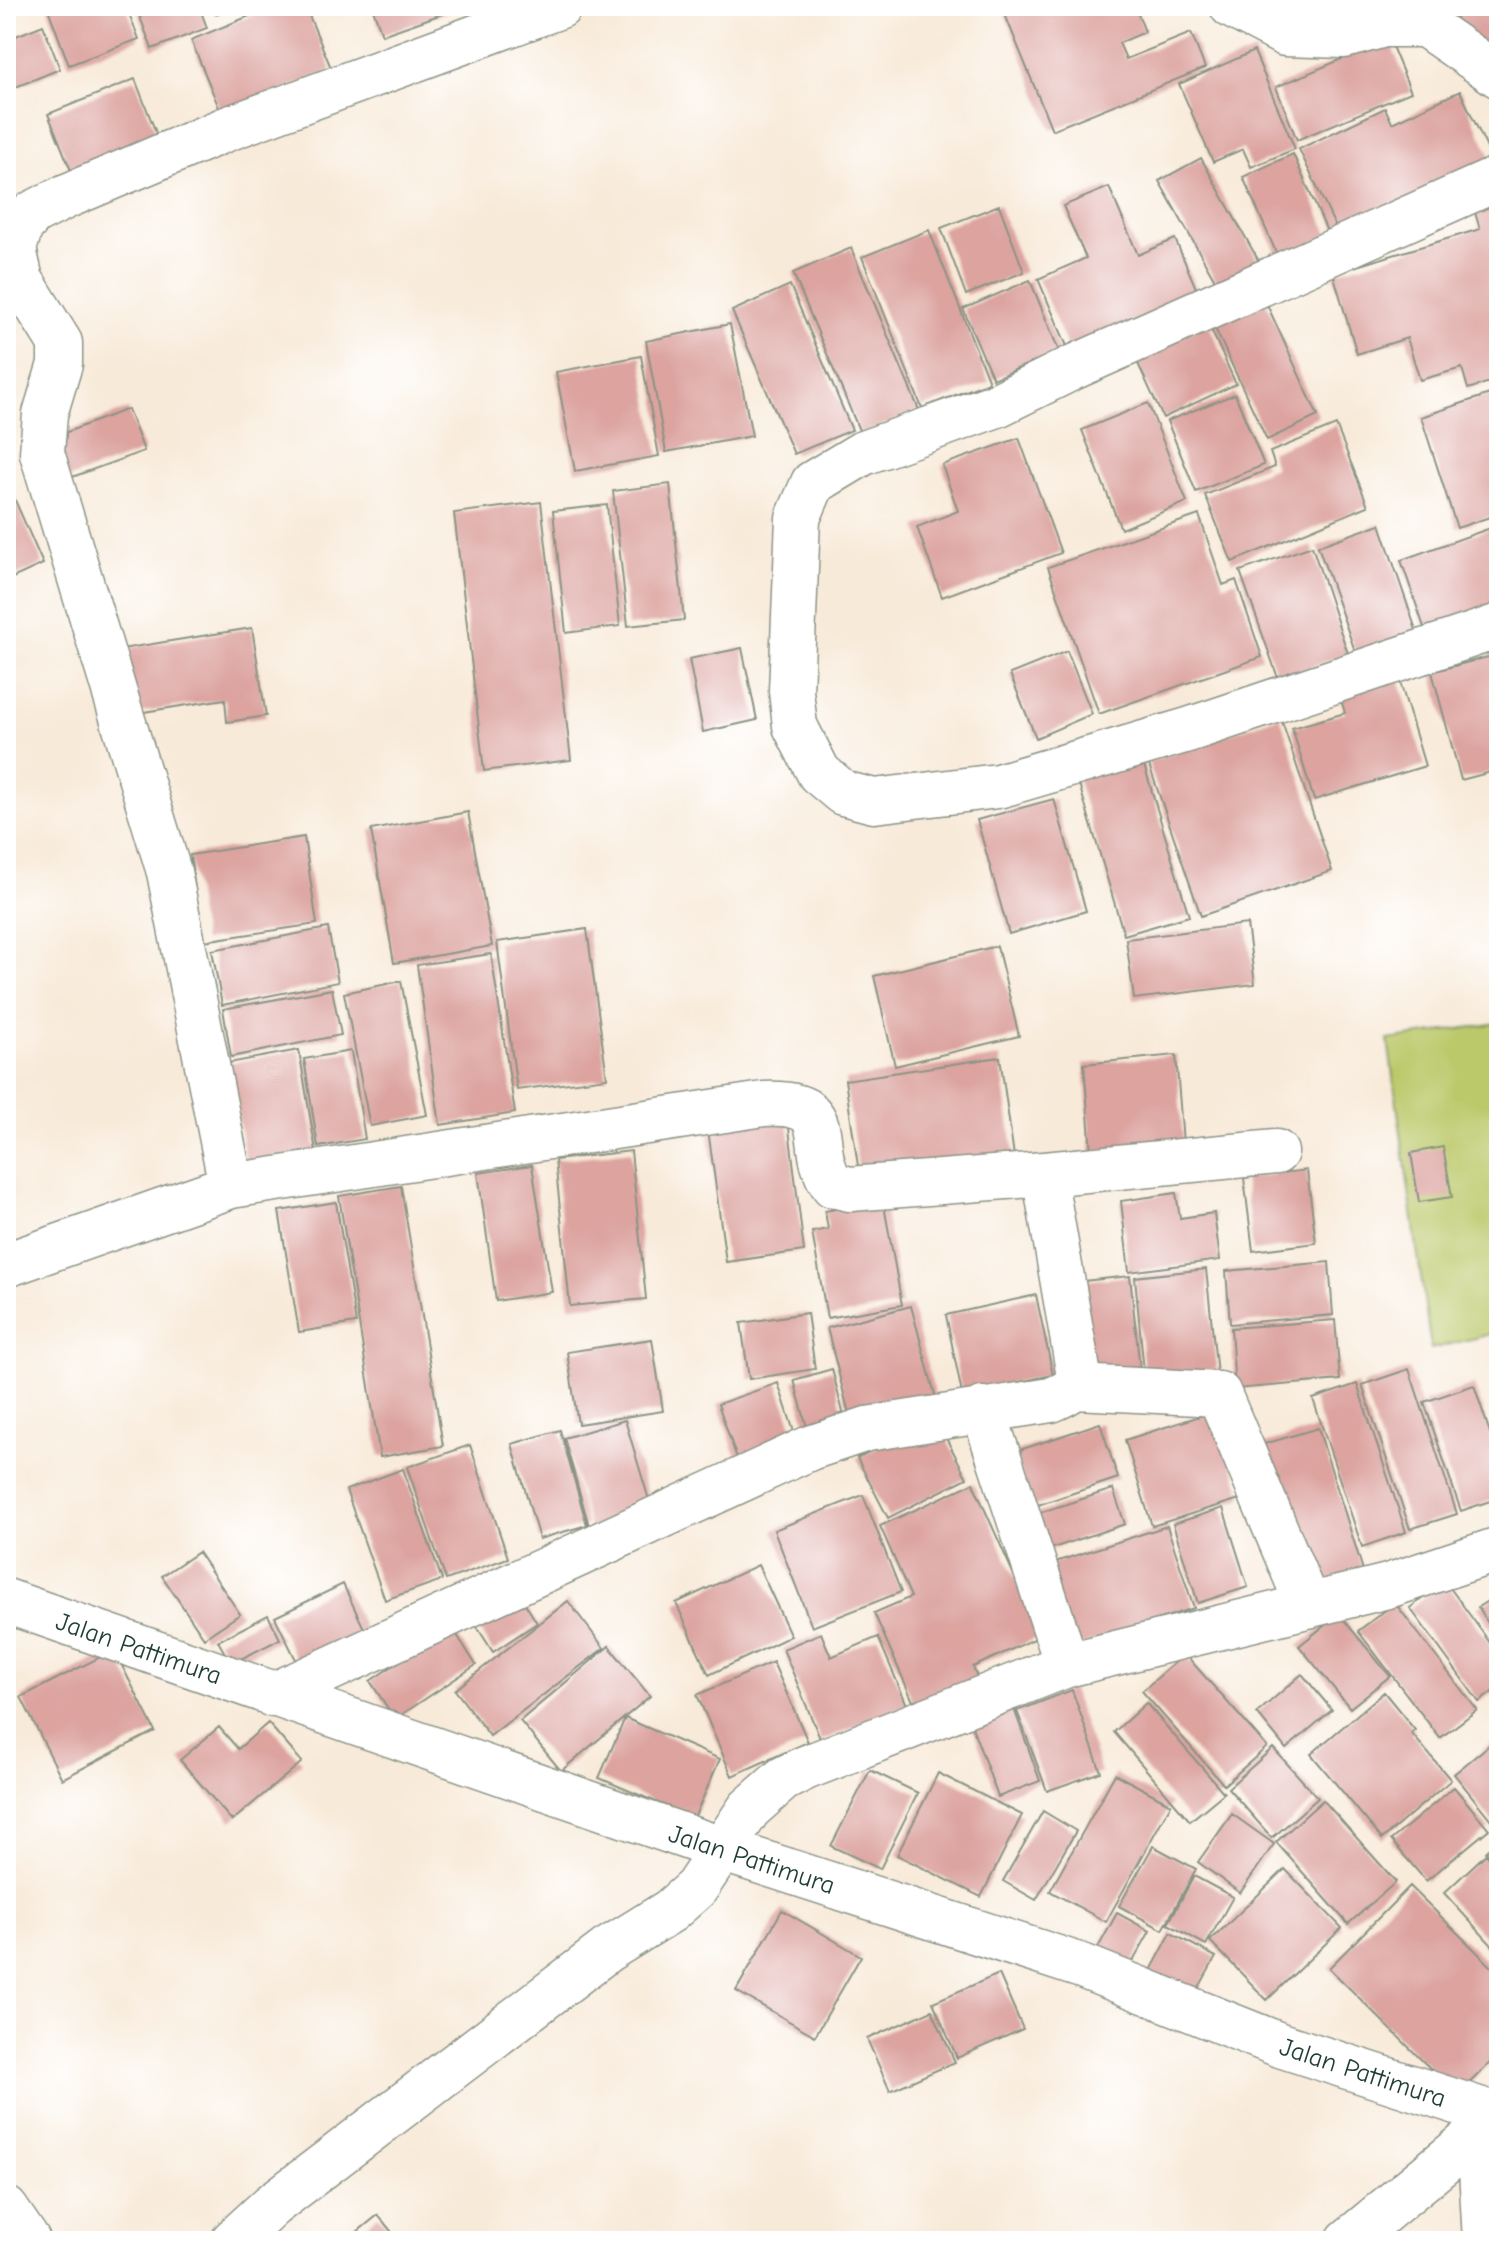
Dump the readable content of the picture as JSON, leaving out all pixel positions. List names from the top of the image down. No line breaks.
{"streets":{"street":["Jalan Pattimura"]}}
